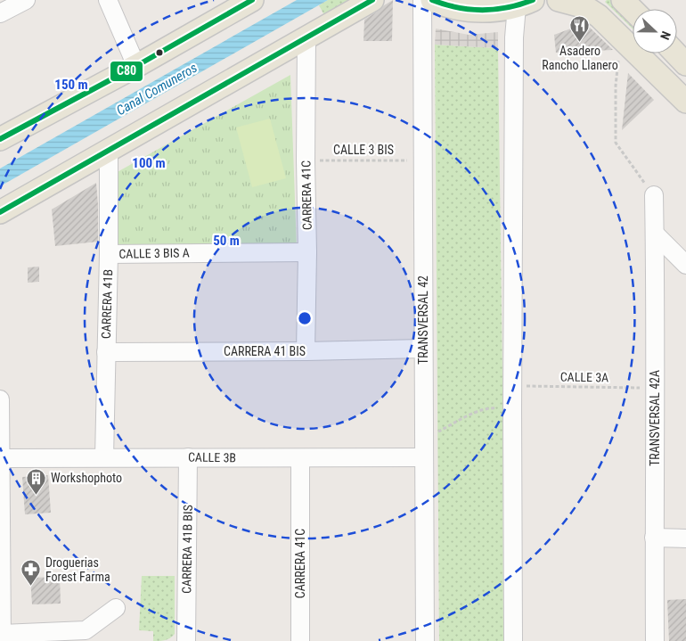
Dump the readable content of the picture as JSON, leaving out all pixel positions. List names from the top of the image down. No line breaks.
{"streets":{"street":["CARRERA 41C","CALLE 3 BIS A","CARRERA 41B","TRANSVERSAL 42","CARRERA 41 BIS","TRANSVERSAL 42A","CALLE 3B","CARRERA 41B BIS"],"path":["CALLE 3 BIS","CALLE 3A"]},"crossings":[["CALLE 3 BIS","CARRERA 41C"],["CALLE 3 BIS","TRANSVERSAL 42"],["CARRERA 41C","CALLE 3 BIS A"],["CARRERA 41C","CARRERA 41 BIS"],["CARRERA 41C","CALLE 3B"],["CALLE 3 BIS A","CARRERA 41B"],["CARRERA 41B","CARRERA 41 BIS"],["CARRERA 41B","CALLE 3B"],["TRANSVERSAL 42","CARRERA 41 BIS"],["TRANSVERSAL 42","CALLE 3B"],["CALLE 3A","TRANSVERSAL 42A"],["CALLE 3B","CARRERA 41B BIS"]],"water":["Canal Comuneros"],"places":{"restaurant":["Asadero Rancho Llanero"],"building":["Workshophoto"],"pharmacy":["Droguerias Forest Farma"]},"lines":["transit line C80"],"north":"right","rings":["150 m","100 m","50 m"]}
